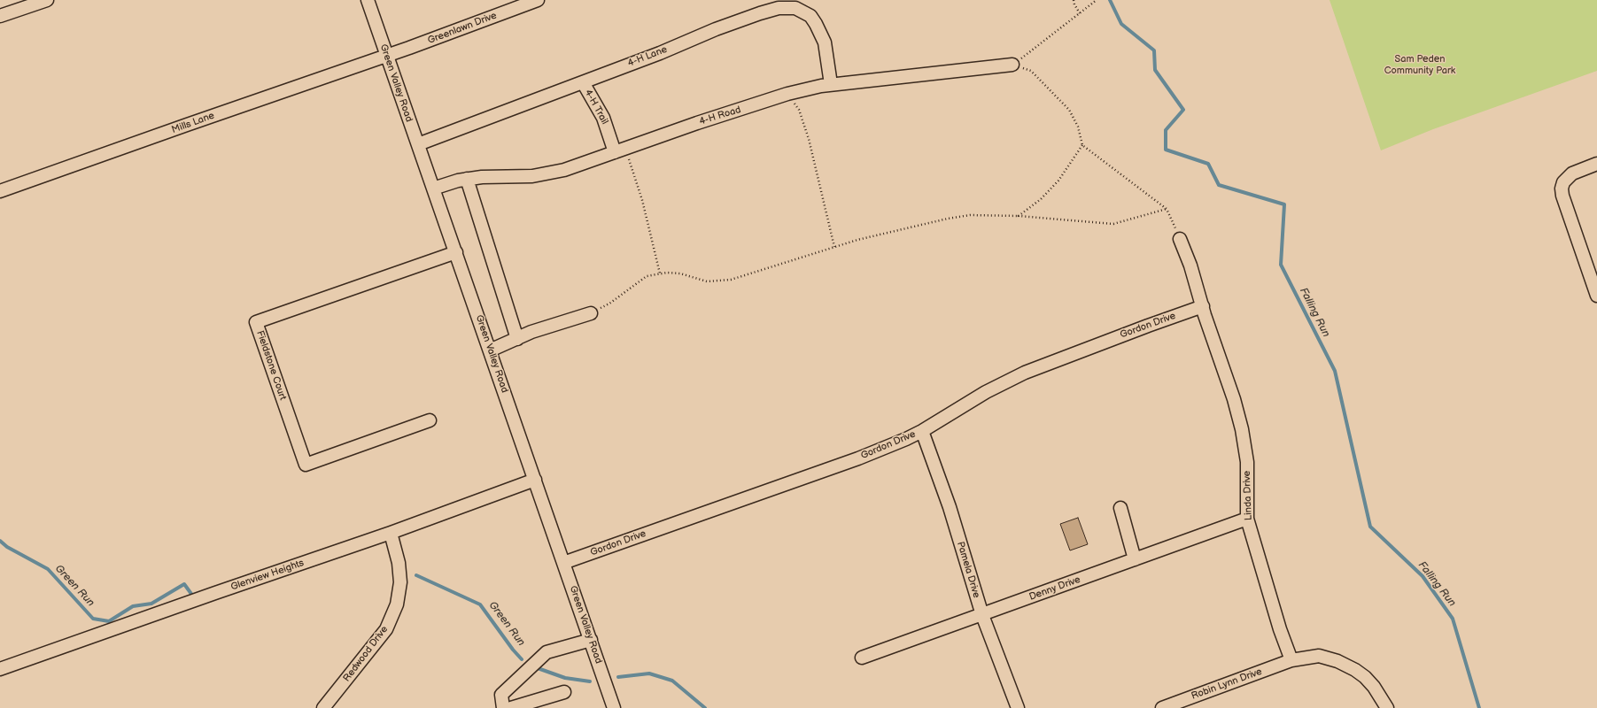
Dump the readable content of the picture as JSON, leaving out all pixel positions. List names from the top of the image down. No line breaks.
{"streets":{"street":["Greenlawn Drive","4-H Lane","Green Valley Road","4-H Trail","4-H Road","Mills Lane","Gordon Drive","Fieldstone Court","Linda Drive","Pamela Drive","Glenview Heights","Denny Drive","Redwood Drive","Robin Lynn Drive"]},"crossings":[["Greenlawn Drive","Green Valley Road"],["Greenlawn Drive","Mills Lane"],["4-H Lane","Green Valley Road"],["4-H Lane","4-H Trail"],["4-H Lane","4-H Road"],["Green Valley Road","4-H Road"],["Green Valley Road","Mills Lane"],["Green Valley Road","Gordon Drive"],["Green Valley Road","Fieldstone Court"],["Green Valley Road","Glenview Heights"],["4-H Trail","4-H Road"],["Gordon Drive","Linda Drive"],["Gordon Drive","Pamela Drive"],["Linda Drive","Denny Drive"],["Linda Drive","Robin Lynn Drive"],["Pamela Drive","Denny Drive"],["Glenview Heights","Redwood Drive"]],"water":["Falling Run","Green Run"],"parks":["Sam Peden Community Park"]}
